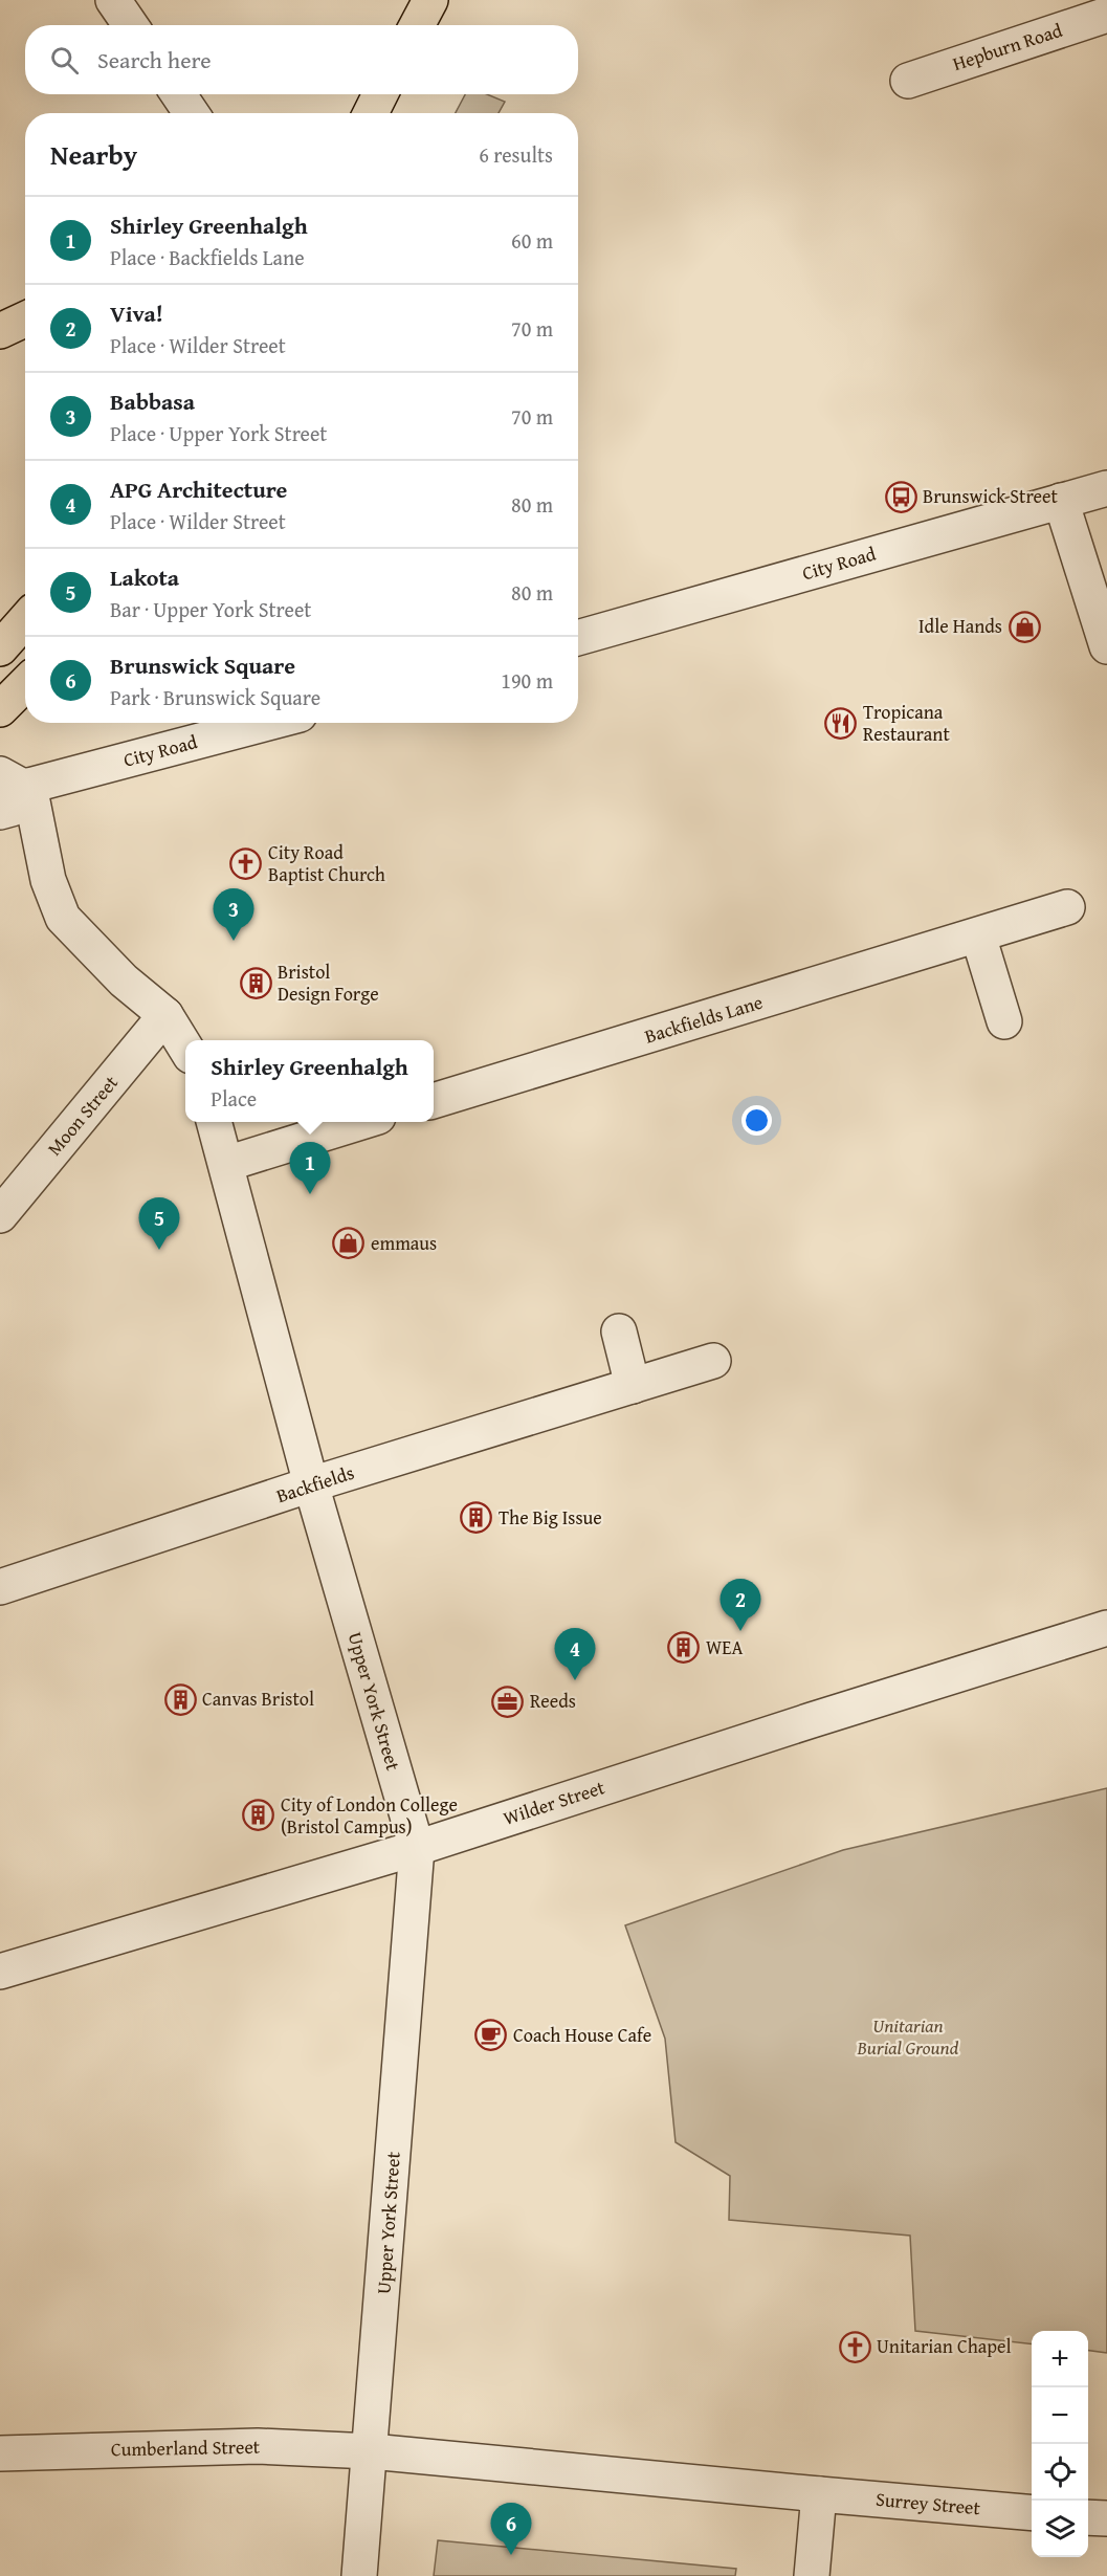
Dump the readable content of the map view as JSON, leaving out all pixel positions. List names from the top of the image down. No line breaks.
{"streets":{"street":["Hepburn Road","City Road","Backfields Lane","Moon Street","Backfields","Upper York Street","Wilder Street","Cumberland Street","Surrey Street"]},"crossings":[["Backfields","Upper York Street"],["Upper York Street","Wilder Street"],["Upper York Street","Cumberland Street"],["Cumberland Street","Surrey Street"]],"parks":["Unitarian Burial Ground"],"places":{"bus stop":["Brunswick Street"],"shop":["Idle Hands","emmaus"],"restaurant":["Tropicana Restaurant"],"church":["City Road Baptist Church","Unitarian Chapel"],"building":["Bristol Design Forge","The Big Issue","WEA","Canvas Bristol","City of London College (Bristol Campus)"],"office":["Reeds"],"cafe":["Coach House Cafe"]},"page":{"search":"Search here","heading":["Nearby","6 results"],"list":[{"mark":"1","name":"Shirley Greenhalgh","note":"Place · Backfields Lane","value":"60 m"},{"mark":"2","name":"Viva!","note":"Place · Wilder Street","value":"70 m"},{"mark":"3","name":"Babbasa","note":"Place · Upper York Street","value":"70 m"},{"mark":"4","name":"APG Architecture","note":"Place · Wilder Street","value":"80 m"},{"mark":"5","name":"Lakota","note":"Bar · Upper York Street","value":"80 m"},{"mark":"6","name":"Brunswick Square","note":"Park · Brunswick Square","value":"190 m"}],"pins":["3","1","5","2","4","6"],"popup":["Shirley Greenhalgh","Place"],"map_buttons":["+","−"]}}
